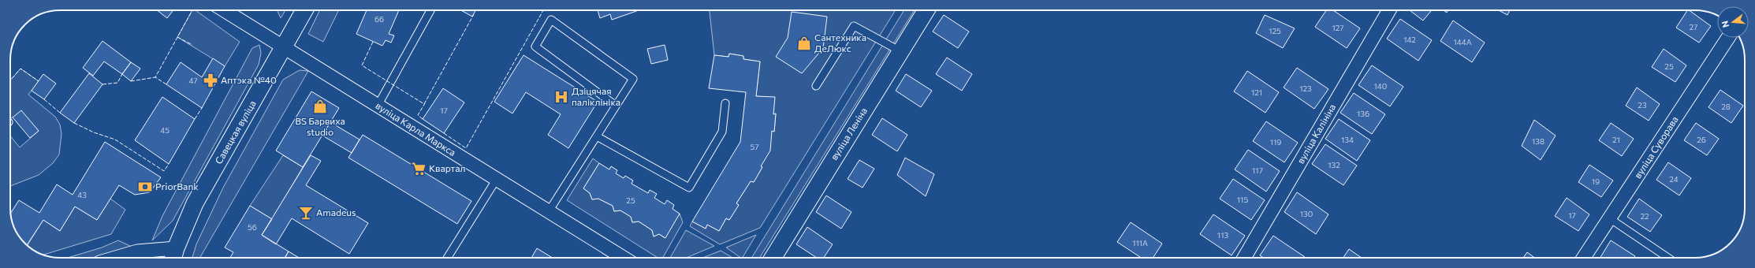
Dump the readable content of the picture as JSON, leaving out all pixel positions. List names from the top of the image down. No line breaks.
{"streets":{"street":["вуліца Карла Маркса","Савецкая вуліца","вуліца Леніна","вуліца Калініна","вуліца Суворава"]},"crossings":[["вуліца Карла Маркса","Савецкая вуліца"]],"places":{"shop":["Сантехника ДеЛюкс","BS Барвиха studio"],"pharmacy":["Аптэка №40"],"hospital":["Дзіцячая паліклініка"],"supermarket":["Квартал"],"bank":["PriorBank"],"bar":["Amadeus"]},"house_numbers":["66","27","127","125","142","144А","25","47","140","123","121","23","28","17","136","45","134","21","26","138","119","57","132","117","24","19","43","115","25","130","17","22","56","113","111А"],"north":"left"}
